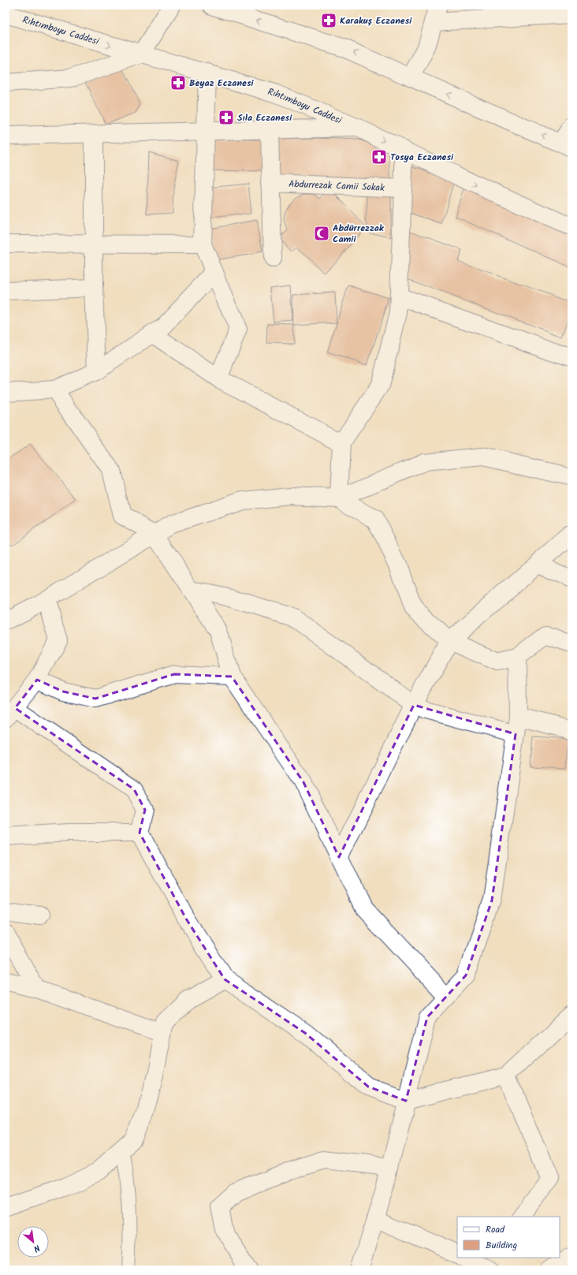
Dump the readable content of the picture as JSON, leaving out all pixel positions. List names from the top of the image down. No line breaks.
{"streets":{"street":["Rıhtımboyu Caddesi","Abdurrezak Camii Sokak"]},"places":{"pharmacy":["Karakuş Eczanesi","Beyaz Eczanesi","Sıla Eczanesi","Tosya Eczanesi"],"mosque":["Abdürrezzak Camii"]},"legend":["Road","Building"],"north":"bottom right"}
